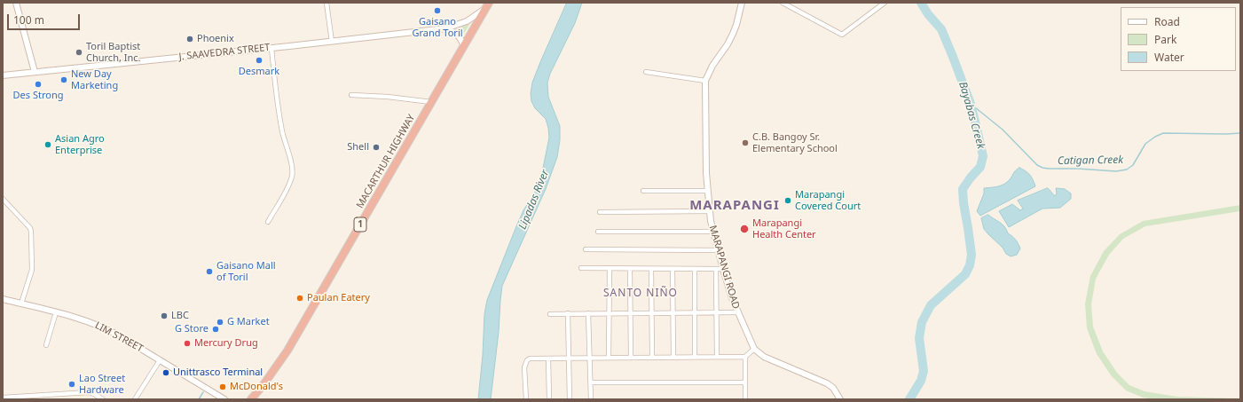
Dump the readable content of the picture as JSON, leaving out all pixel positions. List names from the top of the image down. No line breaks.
{"streets":{"highway":["MACARTHUR HIGHWAY","1"],"street":["J. SAAVEDRA STREET","MARAPANGI ROAD","LIM STREET"]},"crossings":[["J. SAAVEDRA STREET","MACARTHUR HIGHWAY"]],"districts":["MARAPANGI","SANTO NIÑO"],"water":["Bayabas Creek","Catigan Creek","Lipadas River"],"places":["Gaisano Grand Toril","Phoenix","Toril Baptist Church, Inc.","Desmark","New Day Marketing","Des Strong","C.B. Bangoy Sr. Elementary School","Asian Agro Enterprise","Shell","Marapangi Covered Court","Marapangi Health Center","Gaisano Mall of Toril","Paulan Eatery","LBC","G Market","G Store","Mercury Drug","Unittrasco Terminal","Lao Street Hardware","McDonald's"],"legend":["Road","Park","Water"],"scale_bar":"100 m"}
